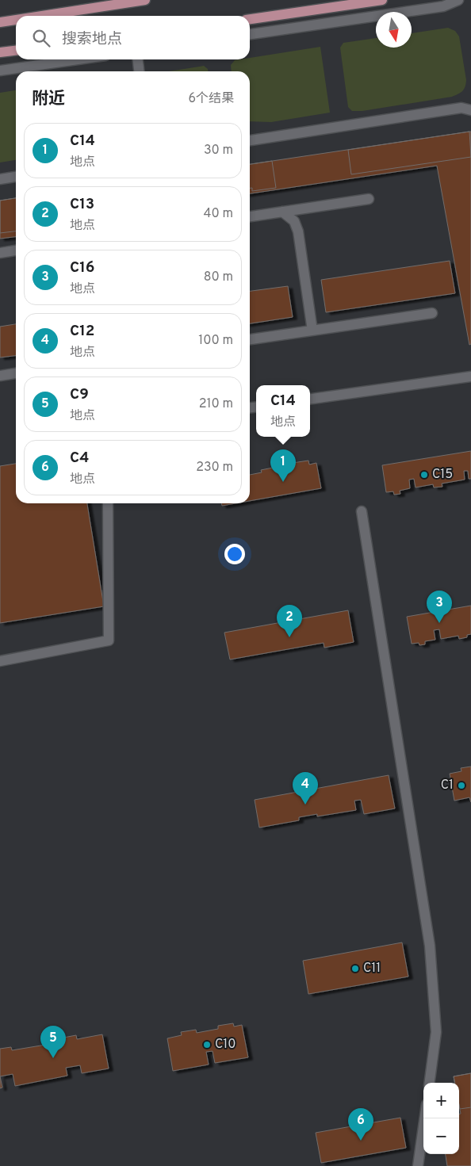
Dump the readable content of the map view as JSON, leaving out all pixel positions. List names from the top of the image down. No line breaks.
{"places":["C15","C1","C11","C10"],"north":"bottom","page":{"search":"搜索地点","heading":["附近","6个结果"],"list":[{"mark":"1","name":"C14","note":"地点","value":"30 m"},{"mark":"2","name":"C13","note":"地点","value":"40 m"},{"mark":"3","name":"C16","note":"地点","value":"80 m"},{"mark":"4","name":"C12","note":"地点","value":"100 m"},{"mark":"5","name":"C9","note":"地点","value":"210 m"},{"mark":"6","name":"C4","note":"地点","value":"230 m"}],"popup":["C14","地点"],"pins":["1","3","2","4","5","6"],"map_buttons":["+","−"]}}
